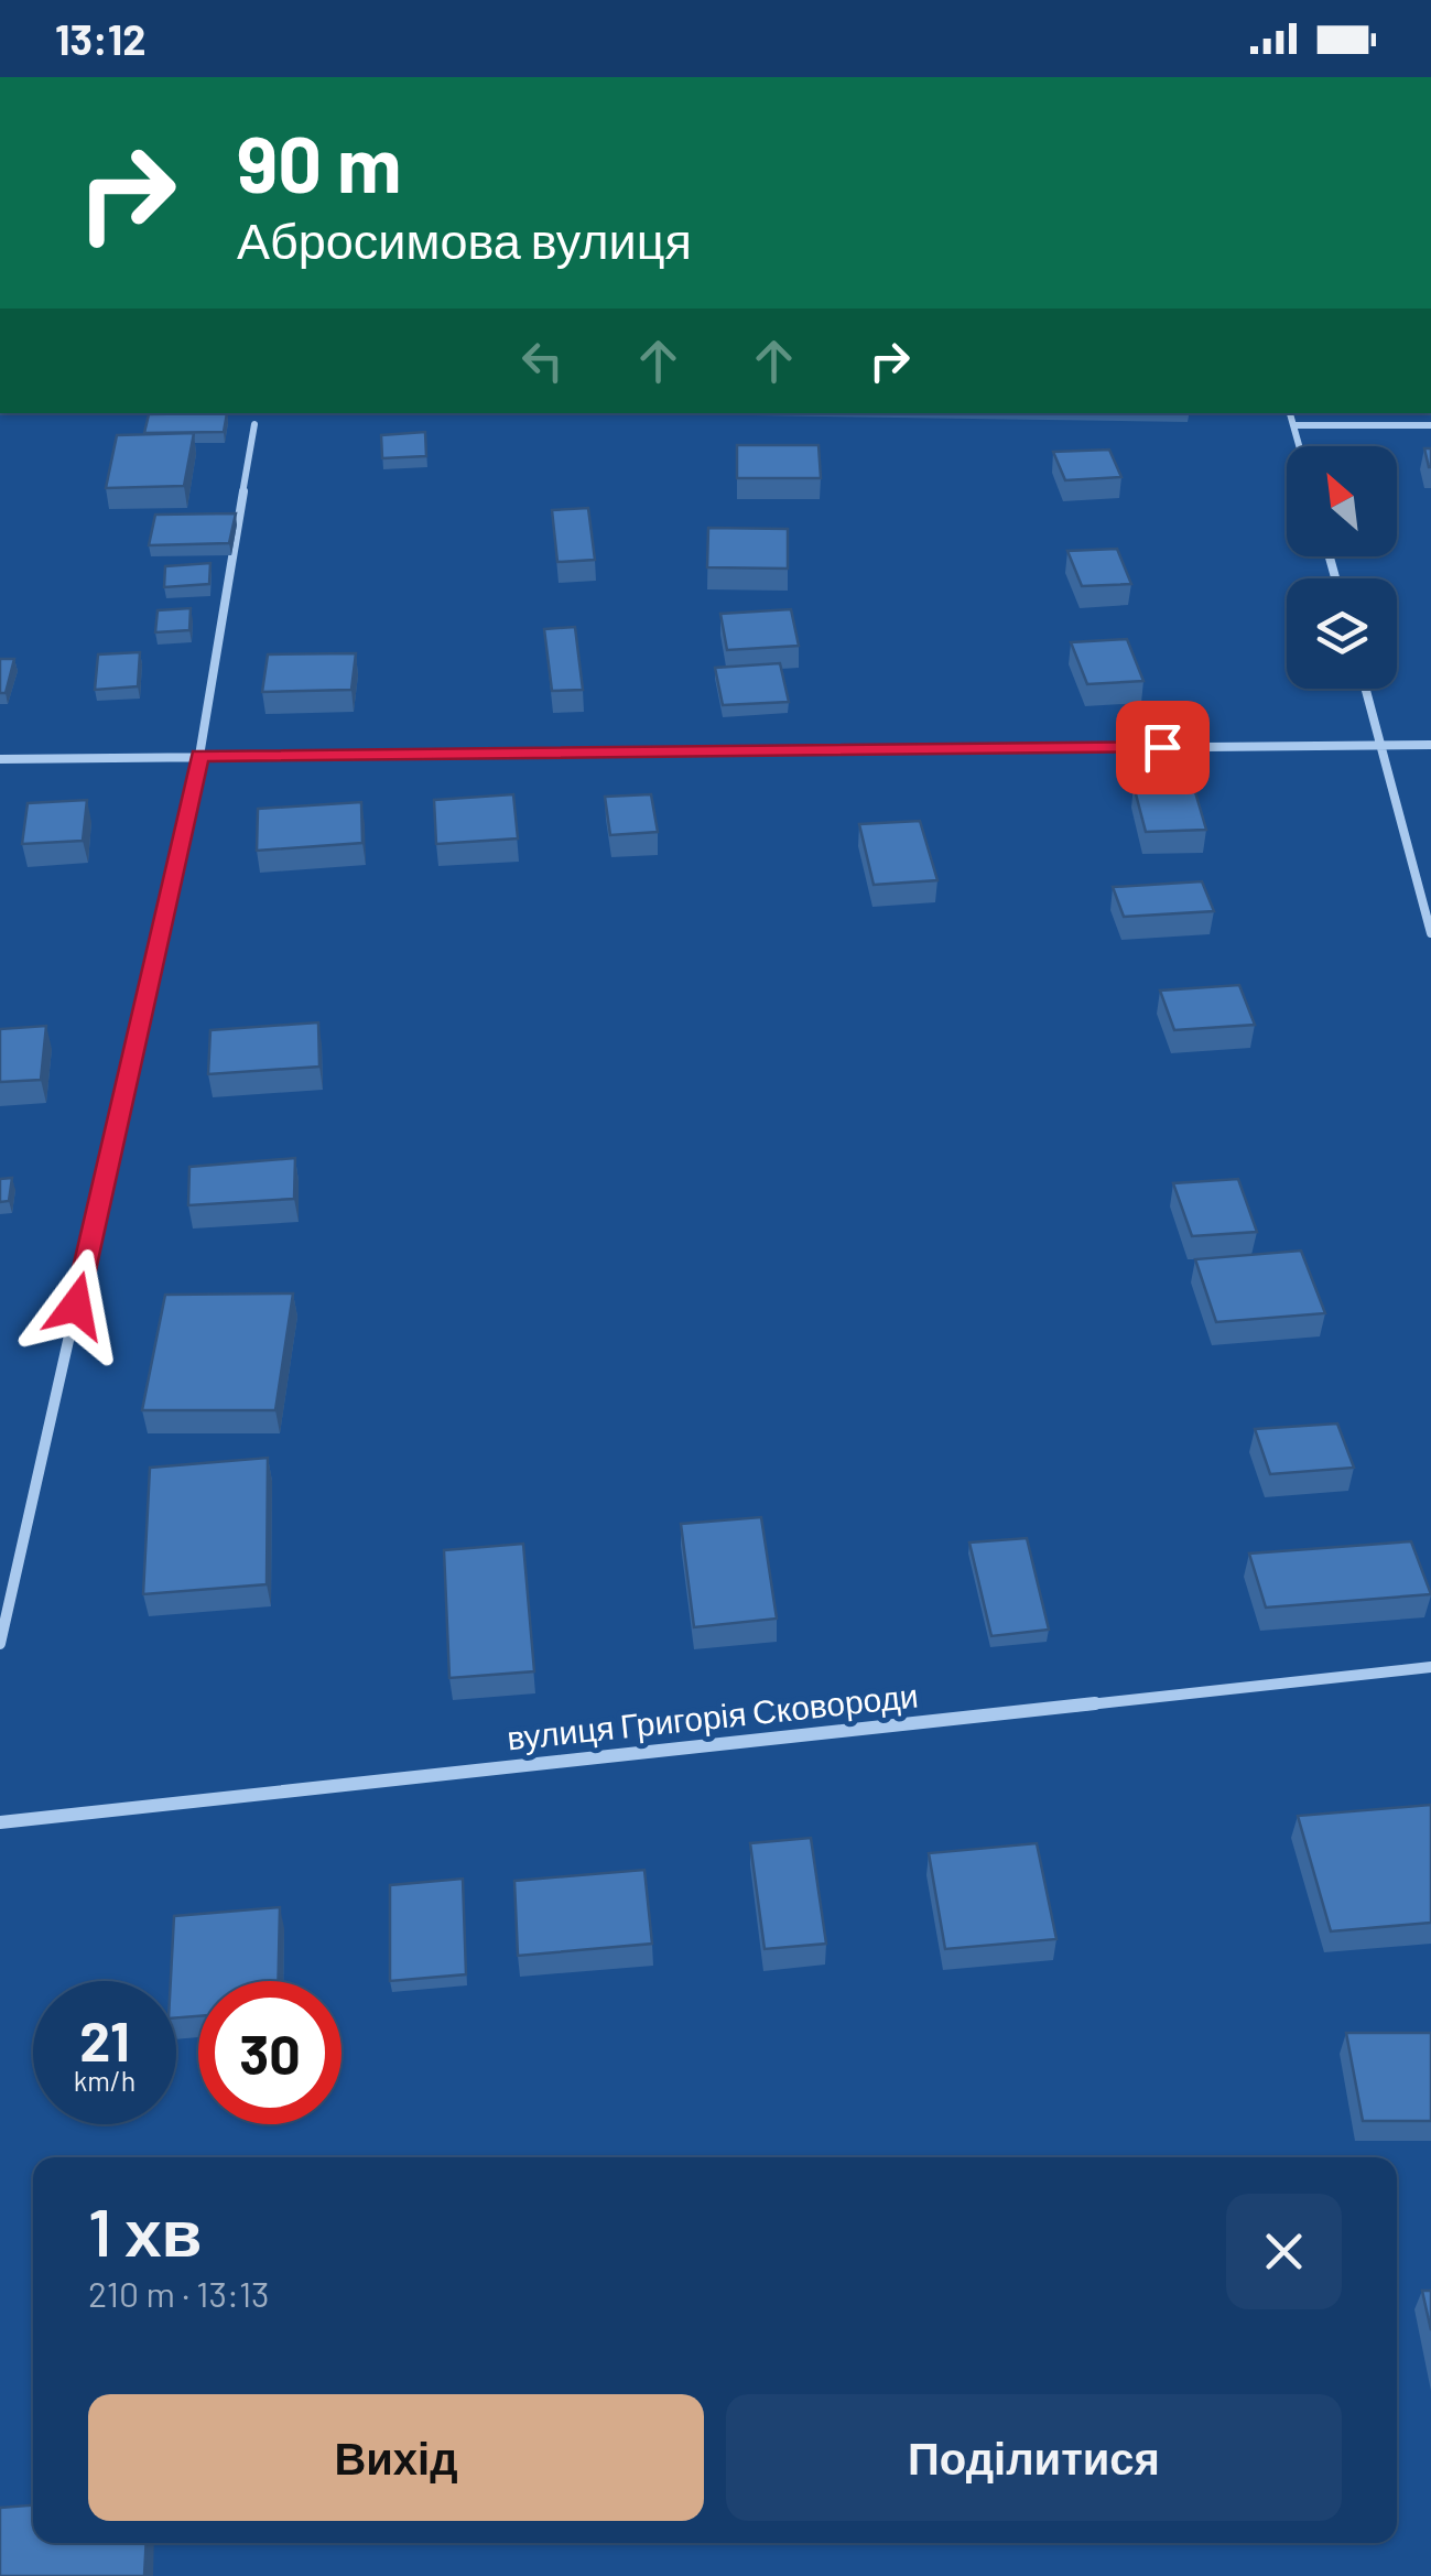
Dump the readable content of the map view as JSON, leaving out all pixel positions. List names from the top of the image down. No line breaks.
{"streets":{"street":["вулиця Григорія Сковороди"]},"north":"top left","page":{"status":"13:12","turn":["90 m","Абросимова вулиця"],"speed":"21 km/h","limit":"30","heading":["1 хв","210 m · 13:13"],"buttons":["Вихід","Поділитися"]}}
